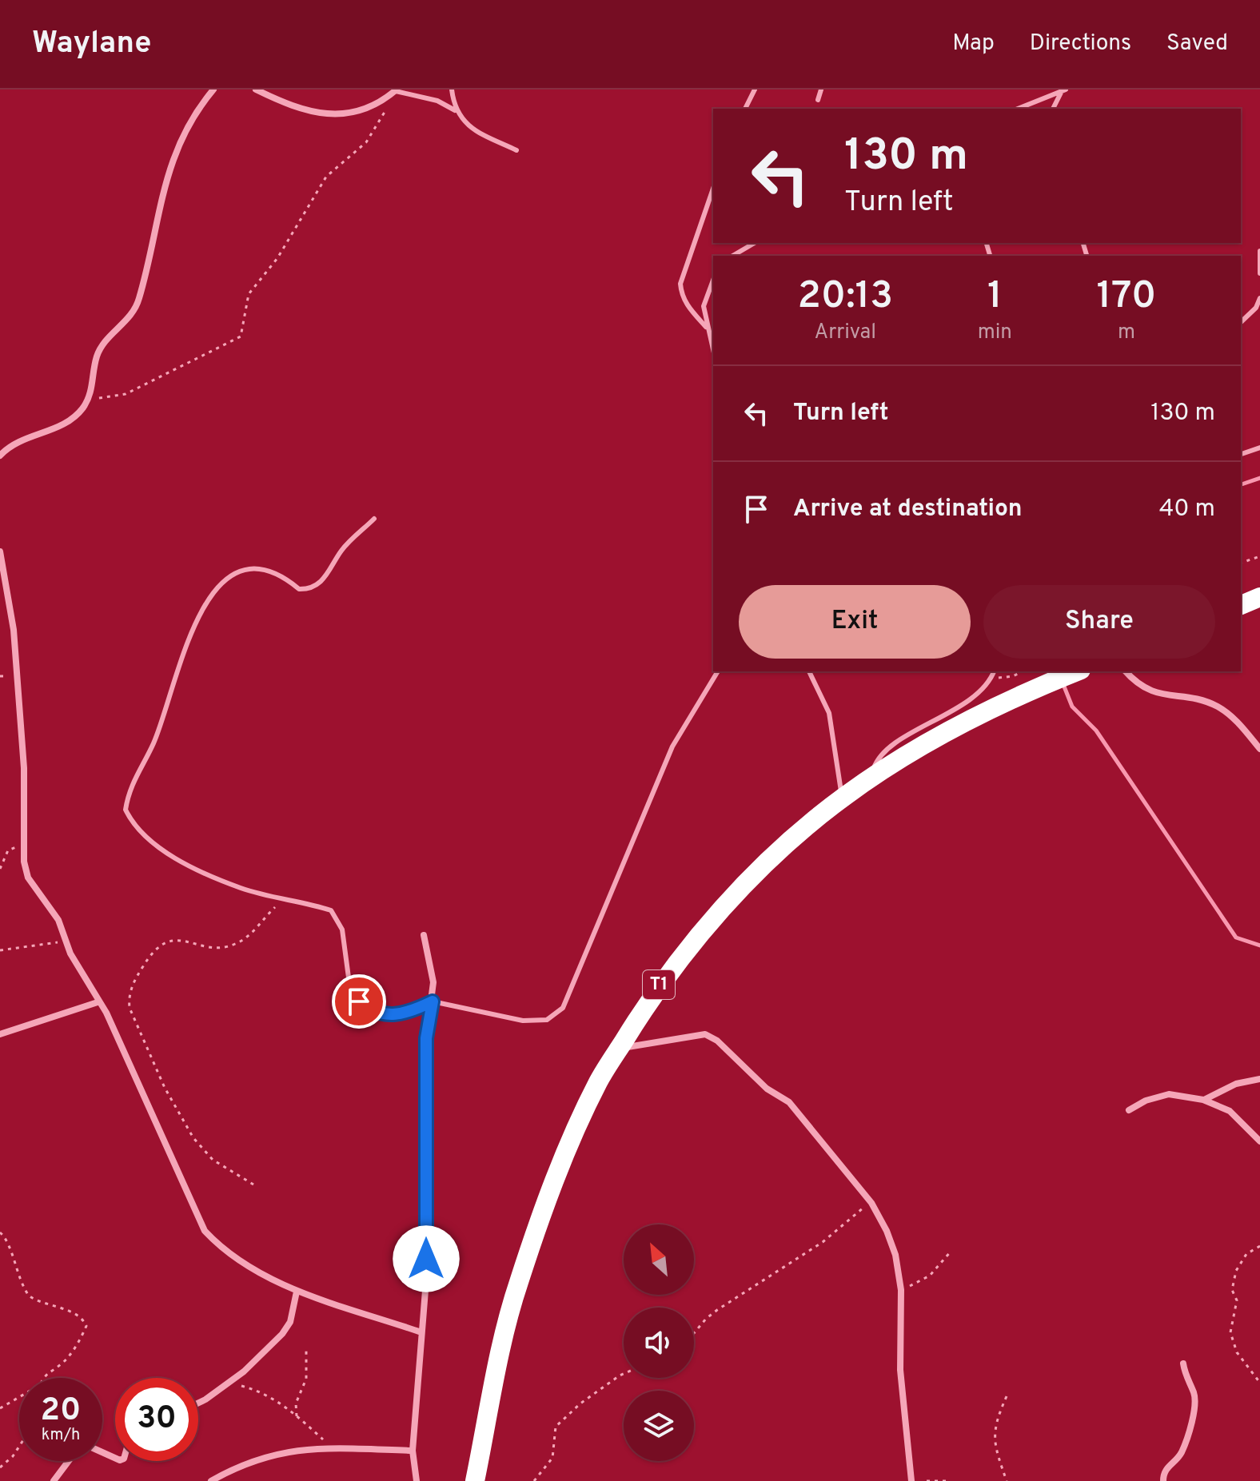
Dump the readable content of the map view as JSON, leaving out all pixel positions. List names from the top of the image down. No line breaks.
{"streets":{"highway":["T1"]},"north":"top left","page":{"header":"Waylane","nav":["Map","Directions","Saved"],"turn":["130 m","Turn left"],"eta":["20:13","Arrival","1","min","170","m"],"list":[{"name":"Turn left","value":"130 m"},{"name":"Arrive at destination","value":"40 m"}],"buttons":["Exit","Share"],"speed":"20 km/h","limit":"30"}}
